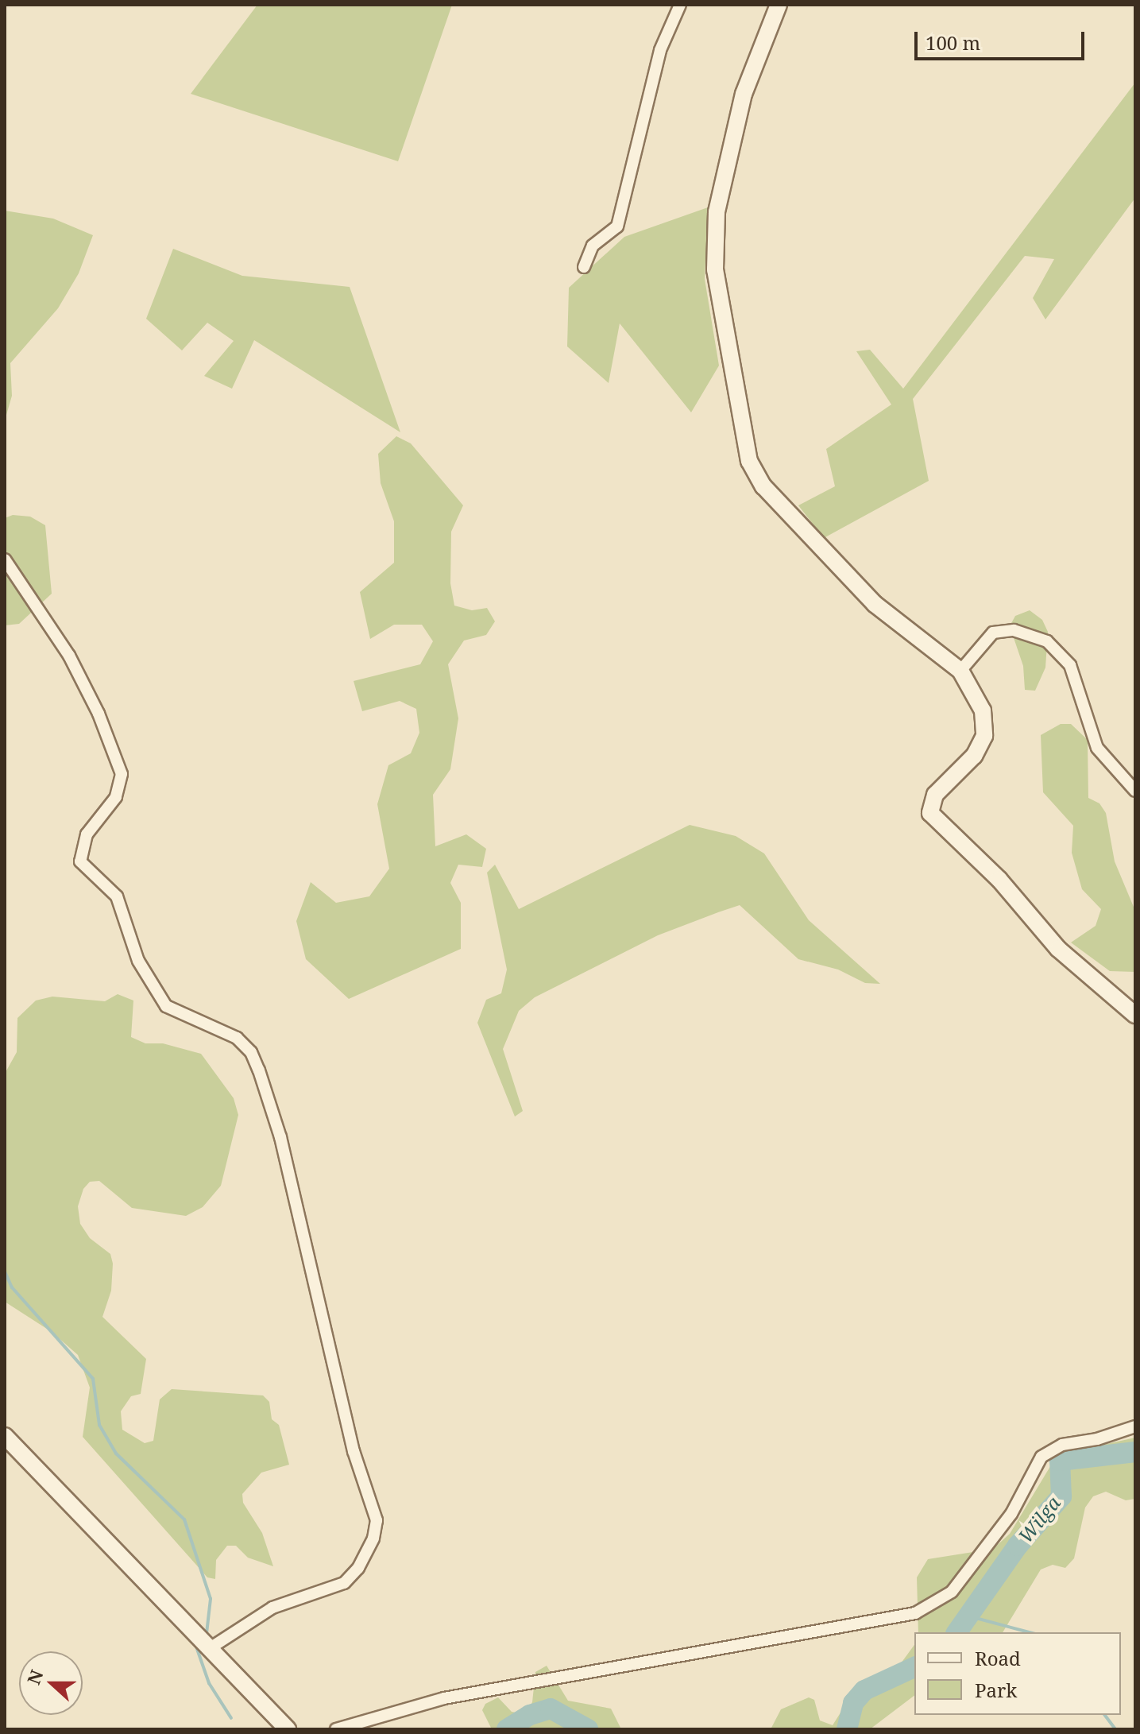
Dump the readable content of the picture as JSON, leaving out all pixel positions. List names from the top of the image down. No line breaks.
{"water":["Wilga"],"legend":["Road","Park"],"scale_bar":"100 m","north":"left"}
